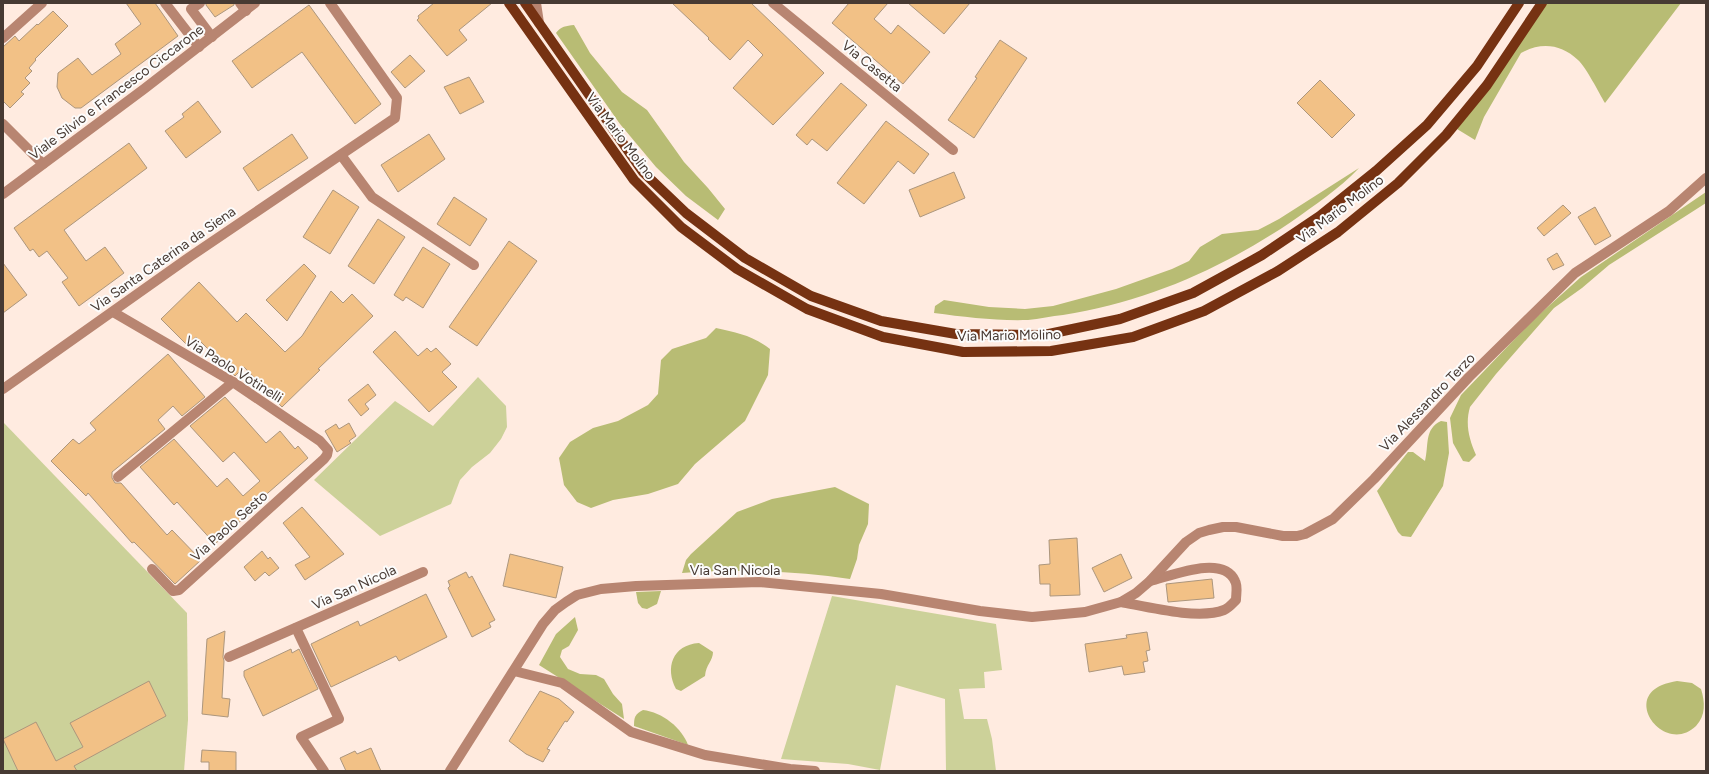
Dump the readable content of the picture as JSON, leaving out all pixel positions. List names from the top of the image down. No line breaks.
{"streets":{"main road":["Via Mario Molino"],"street":["Via Casetta","Viale Silvio e Francesco Ciccarone","Via Santa Caterina da Siena","Via Paolo Votinelli","Via Alessandro Terzo","Via Paolo Sesto","Via San Nicola"]},"crossings":[["Via Santa Caterina da Siena","Via Paolo Votinelli"],["Via Paolo Votinelli","Via Paolo Sesto"],["Via Alessandro Terzo","Via San Nicola"]]}
